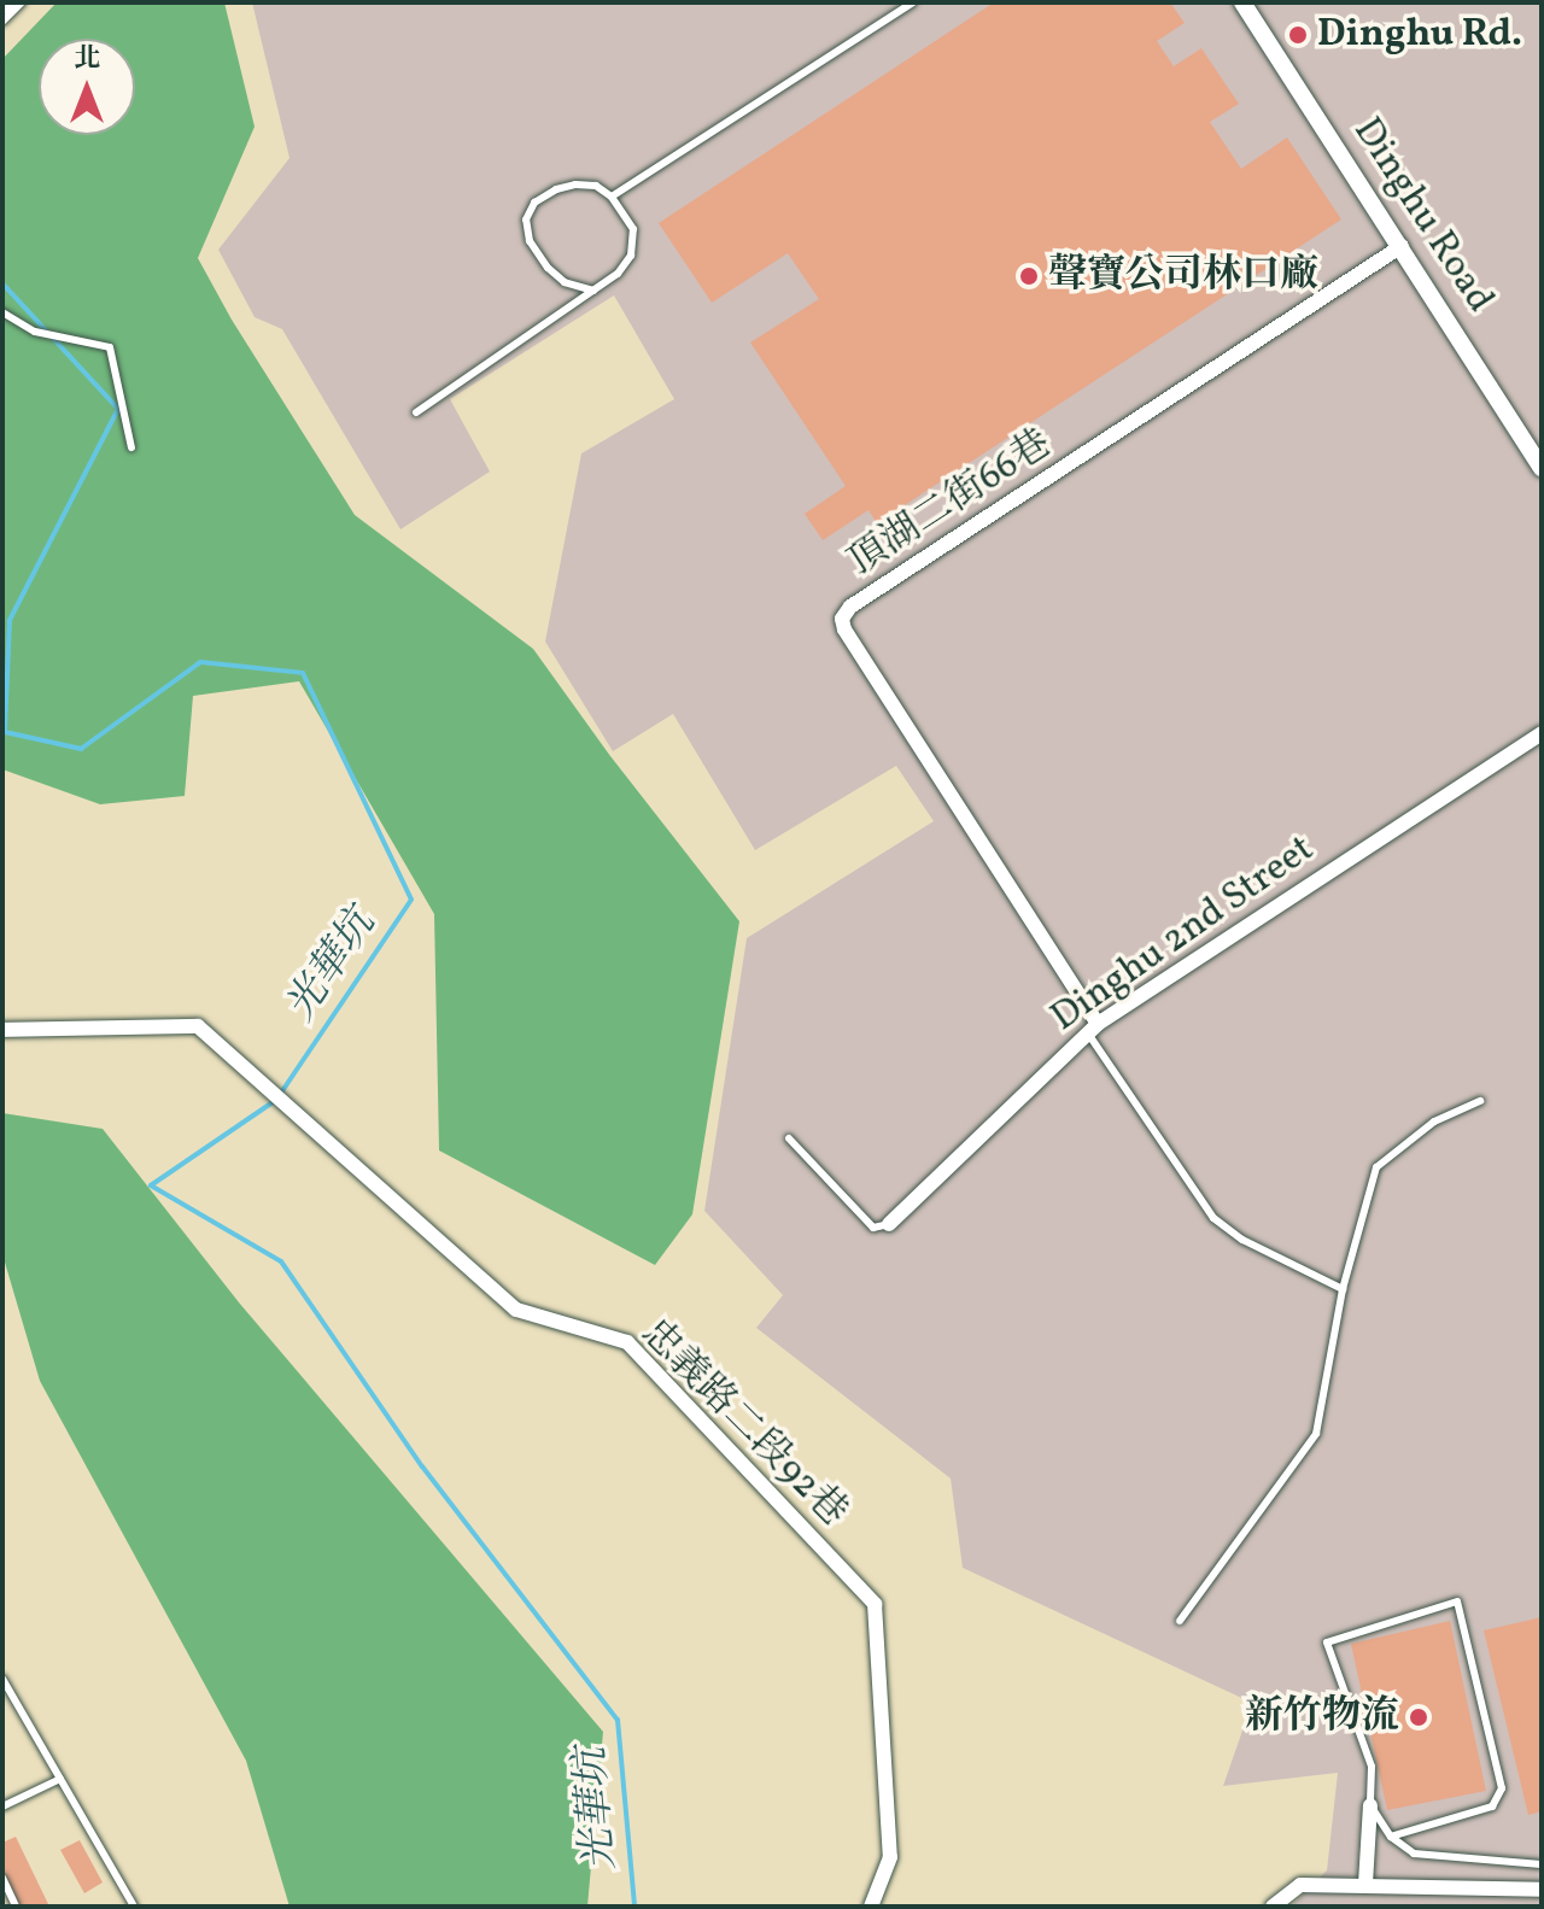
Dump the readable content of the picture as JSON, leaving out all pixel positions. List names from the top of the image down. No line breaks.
{"streets":{"street":["Dinghu Road","頂湖二街66巷","Dinghu 2nd Street","忠義路二段92巷"]},"crossings":[["Dinghu Road","頂湖二街66巷"],["頂湖二街66巷","Dinghu 2nd Street"]],"water":["光華坑"],"places":["Dinghu Rd.","聲寶公司林口廠","新竹物流"],"north":"top"}
